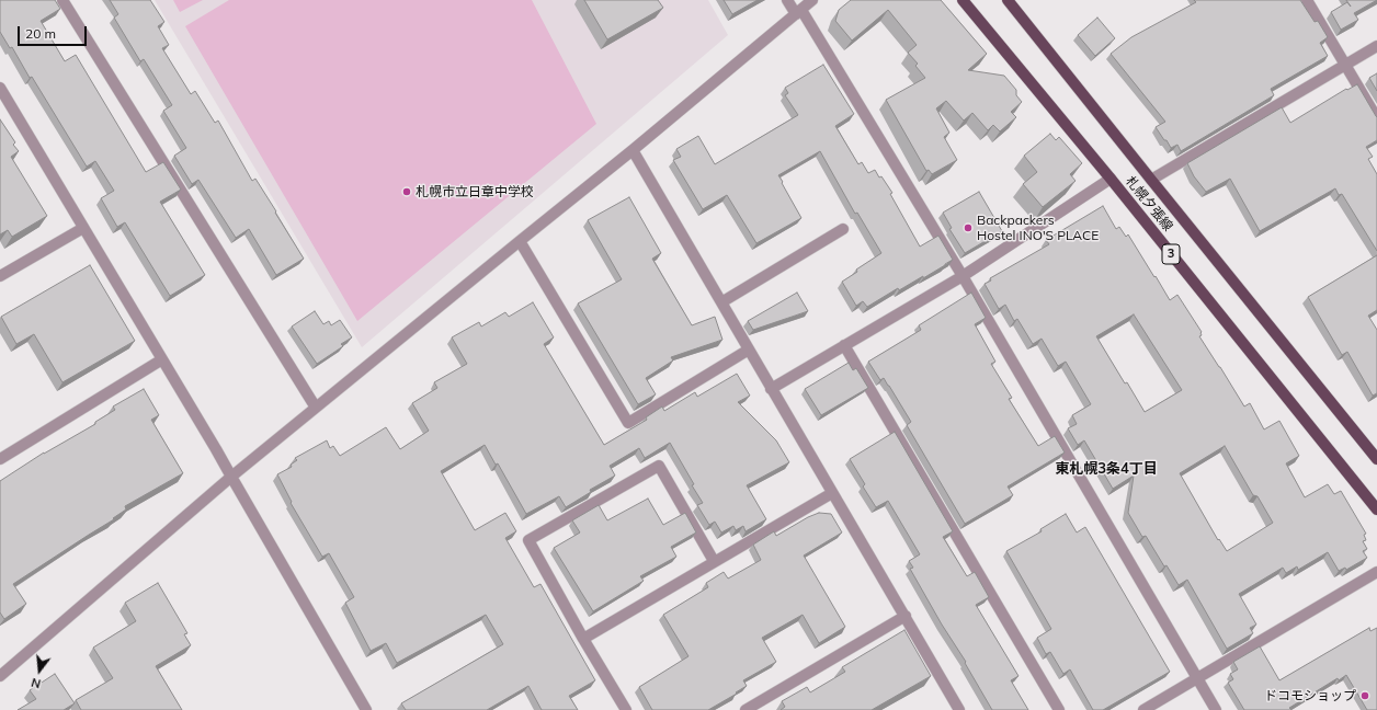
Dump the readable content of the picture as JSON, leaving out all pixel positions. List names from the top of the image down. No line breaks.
{"streets":{"main road":["札幌夕張線","3"]},"districts":["東札幌3条4丁目"],"places":["札幌市立日章中学校","Backpackers Hostel INO'S PLACE","ドコモショップ"],"scale_bar":"20 m","north":"bottom"}
